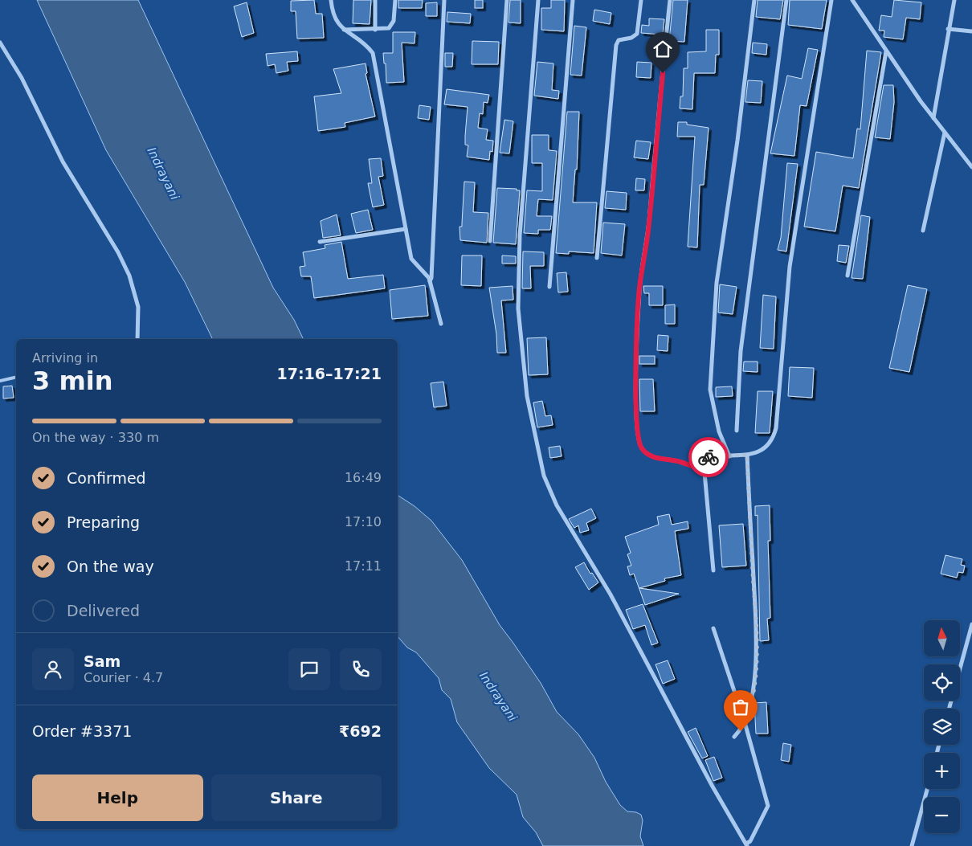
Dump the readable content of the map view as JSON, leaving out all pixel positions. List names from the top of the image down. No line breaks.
{"water":["Indrayani"],"north":"top","page":{"heading":["3 min","Arriving in","17:16–17:21"],"panel":["Sam","Courier · 4.7","Order #3371","₹692"],"bar":"On the way · 330 m","list":[["Confirmed","16:49"],["Preparing","17:10"],["On the way","17:11"],"Delivered"],"map_buttons":["+","−"],"buttons":["Help","Share"]}}
